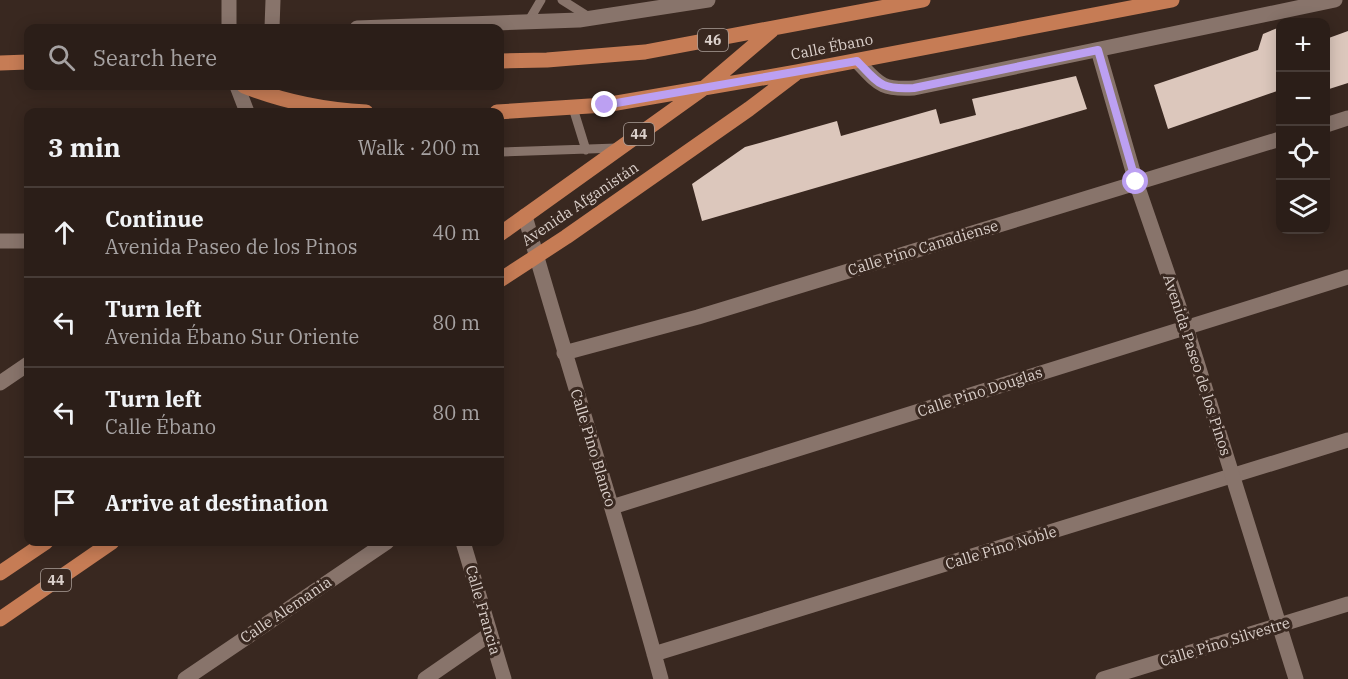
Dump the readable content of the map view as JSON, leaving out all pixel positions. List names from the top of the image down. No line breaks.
{"streets":{"main road":["46","Calle Ébano","44","Avenida Afganistán"],"street":["Calle Pino Canadiense","Avenida Paseo de los Pinos","Calle Pino Douglas","Calle Pino Blanco","Calle Pino Noble","Calle Alemania","Calle Francia","Calle Pino Silvestre"]},"crossings":[["Calle Ébano","Avenida Afganistán"],["Avenida Afganistán","Calle Pino Blanco"],["Calle Pino Canadiense","Avenida Paseo de los Pinos"],["Calle Pino Canadiense","Calle Pino Blanco"],["Avenida Paseo de los Pinos","Calle Pino Douglas"],["Avenida Paseo de los Pinos","Calle Pino Noble"],["Avenida Paseo de los Pinos","Calle Pino Silvestre"],["Calle Pino Douglas","Calle Pino Blanco"],["Calle Pino Blanco","Calle Pino Noble"]],"page":{"map_buttons":["+","−"],"search":"Search here","heading":["3 min","Walk · 200 m"],"list":[["Continue","Avenida Paseo de los Pinos","40 m"],["Turn left","Avenida Ébano Sur Oriente","80 m"],["Turn left","Calle Ébano","80 m"],"Arrive at destination"]}}
